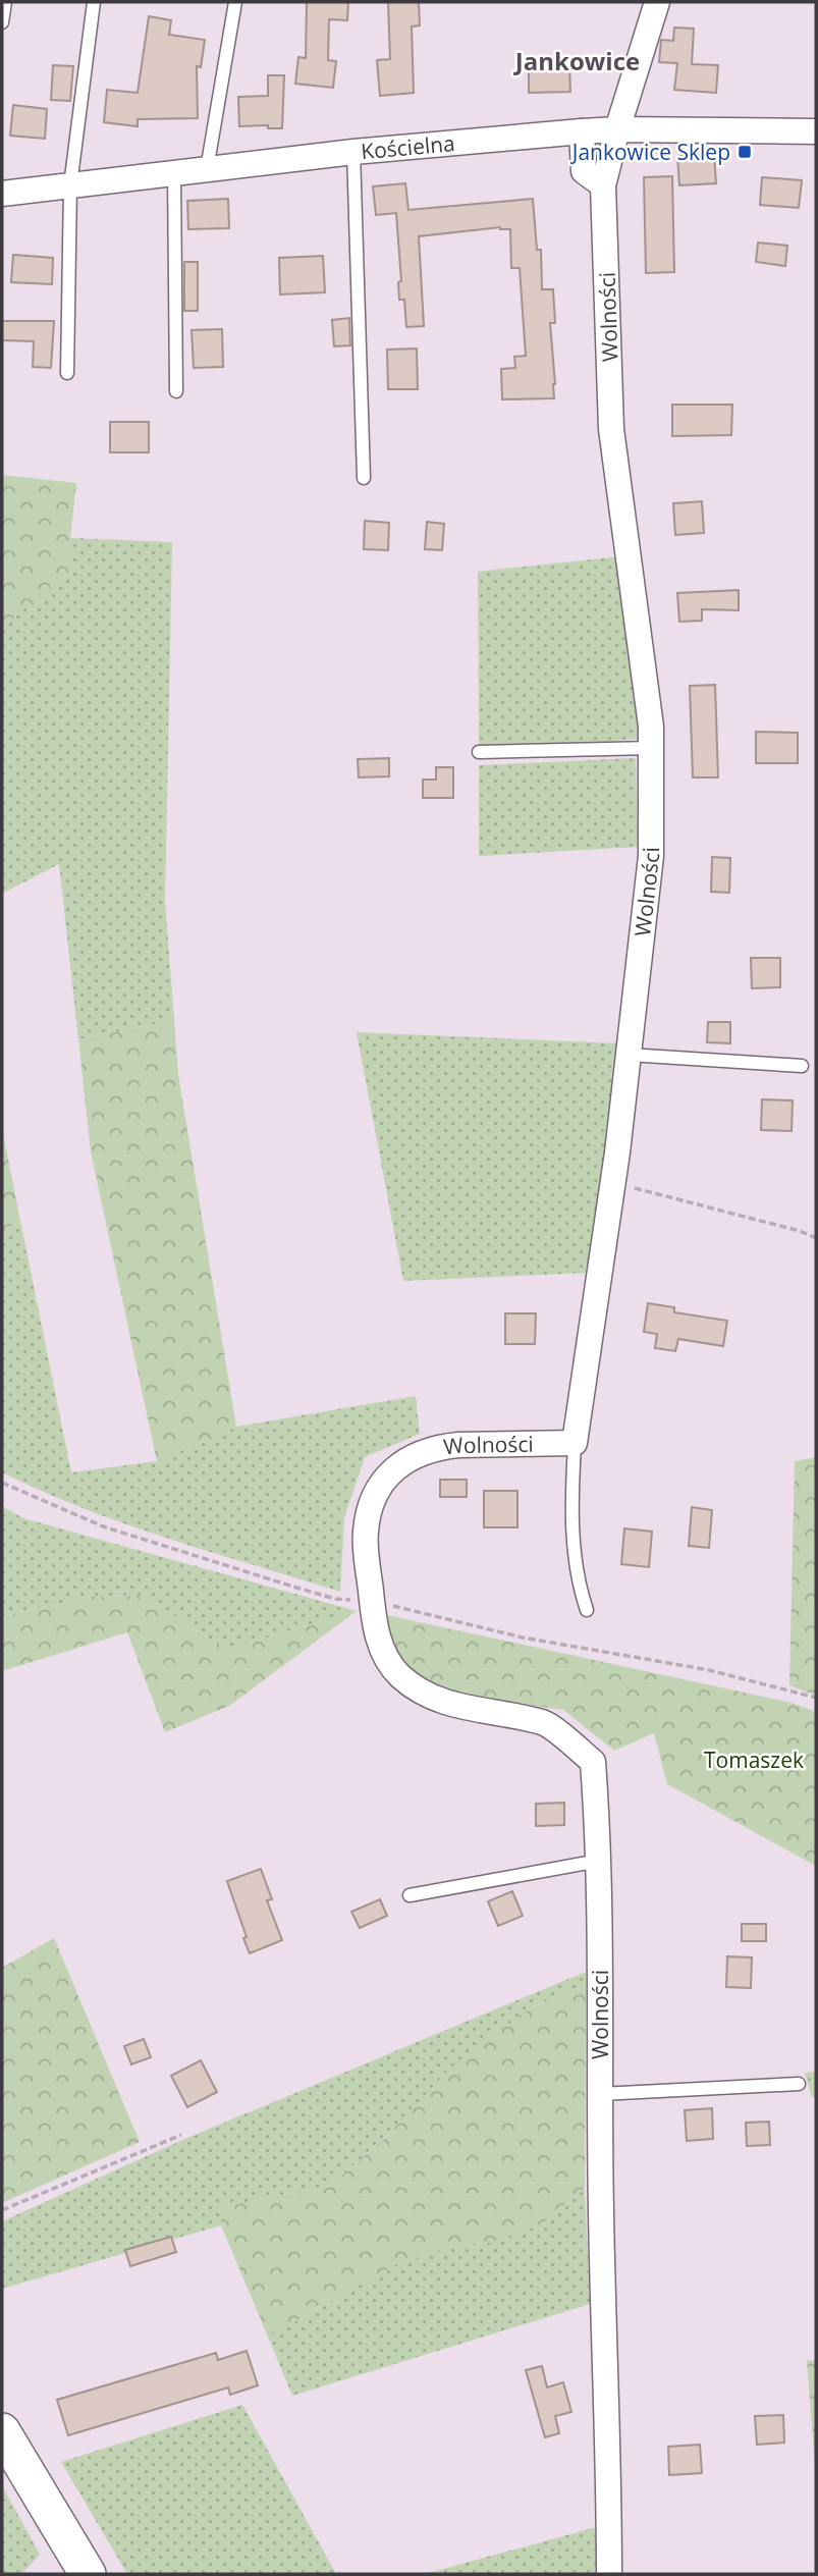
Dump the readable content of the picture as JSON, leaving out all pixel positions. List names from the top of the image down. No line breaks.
{"streets":{"street":["Kościelna","Wolności"]},"crossings":[["Kościelna","Wolności"]],"districts":["Jankowice"],"parks":["Tomaszek"],"places":{"transit":["Jankowice Sklep"]}}
